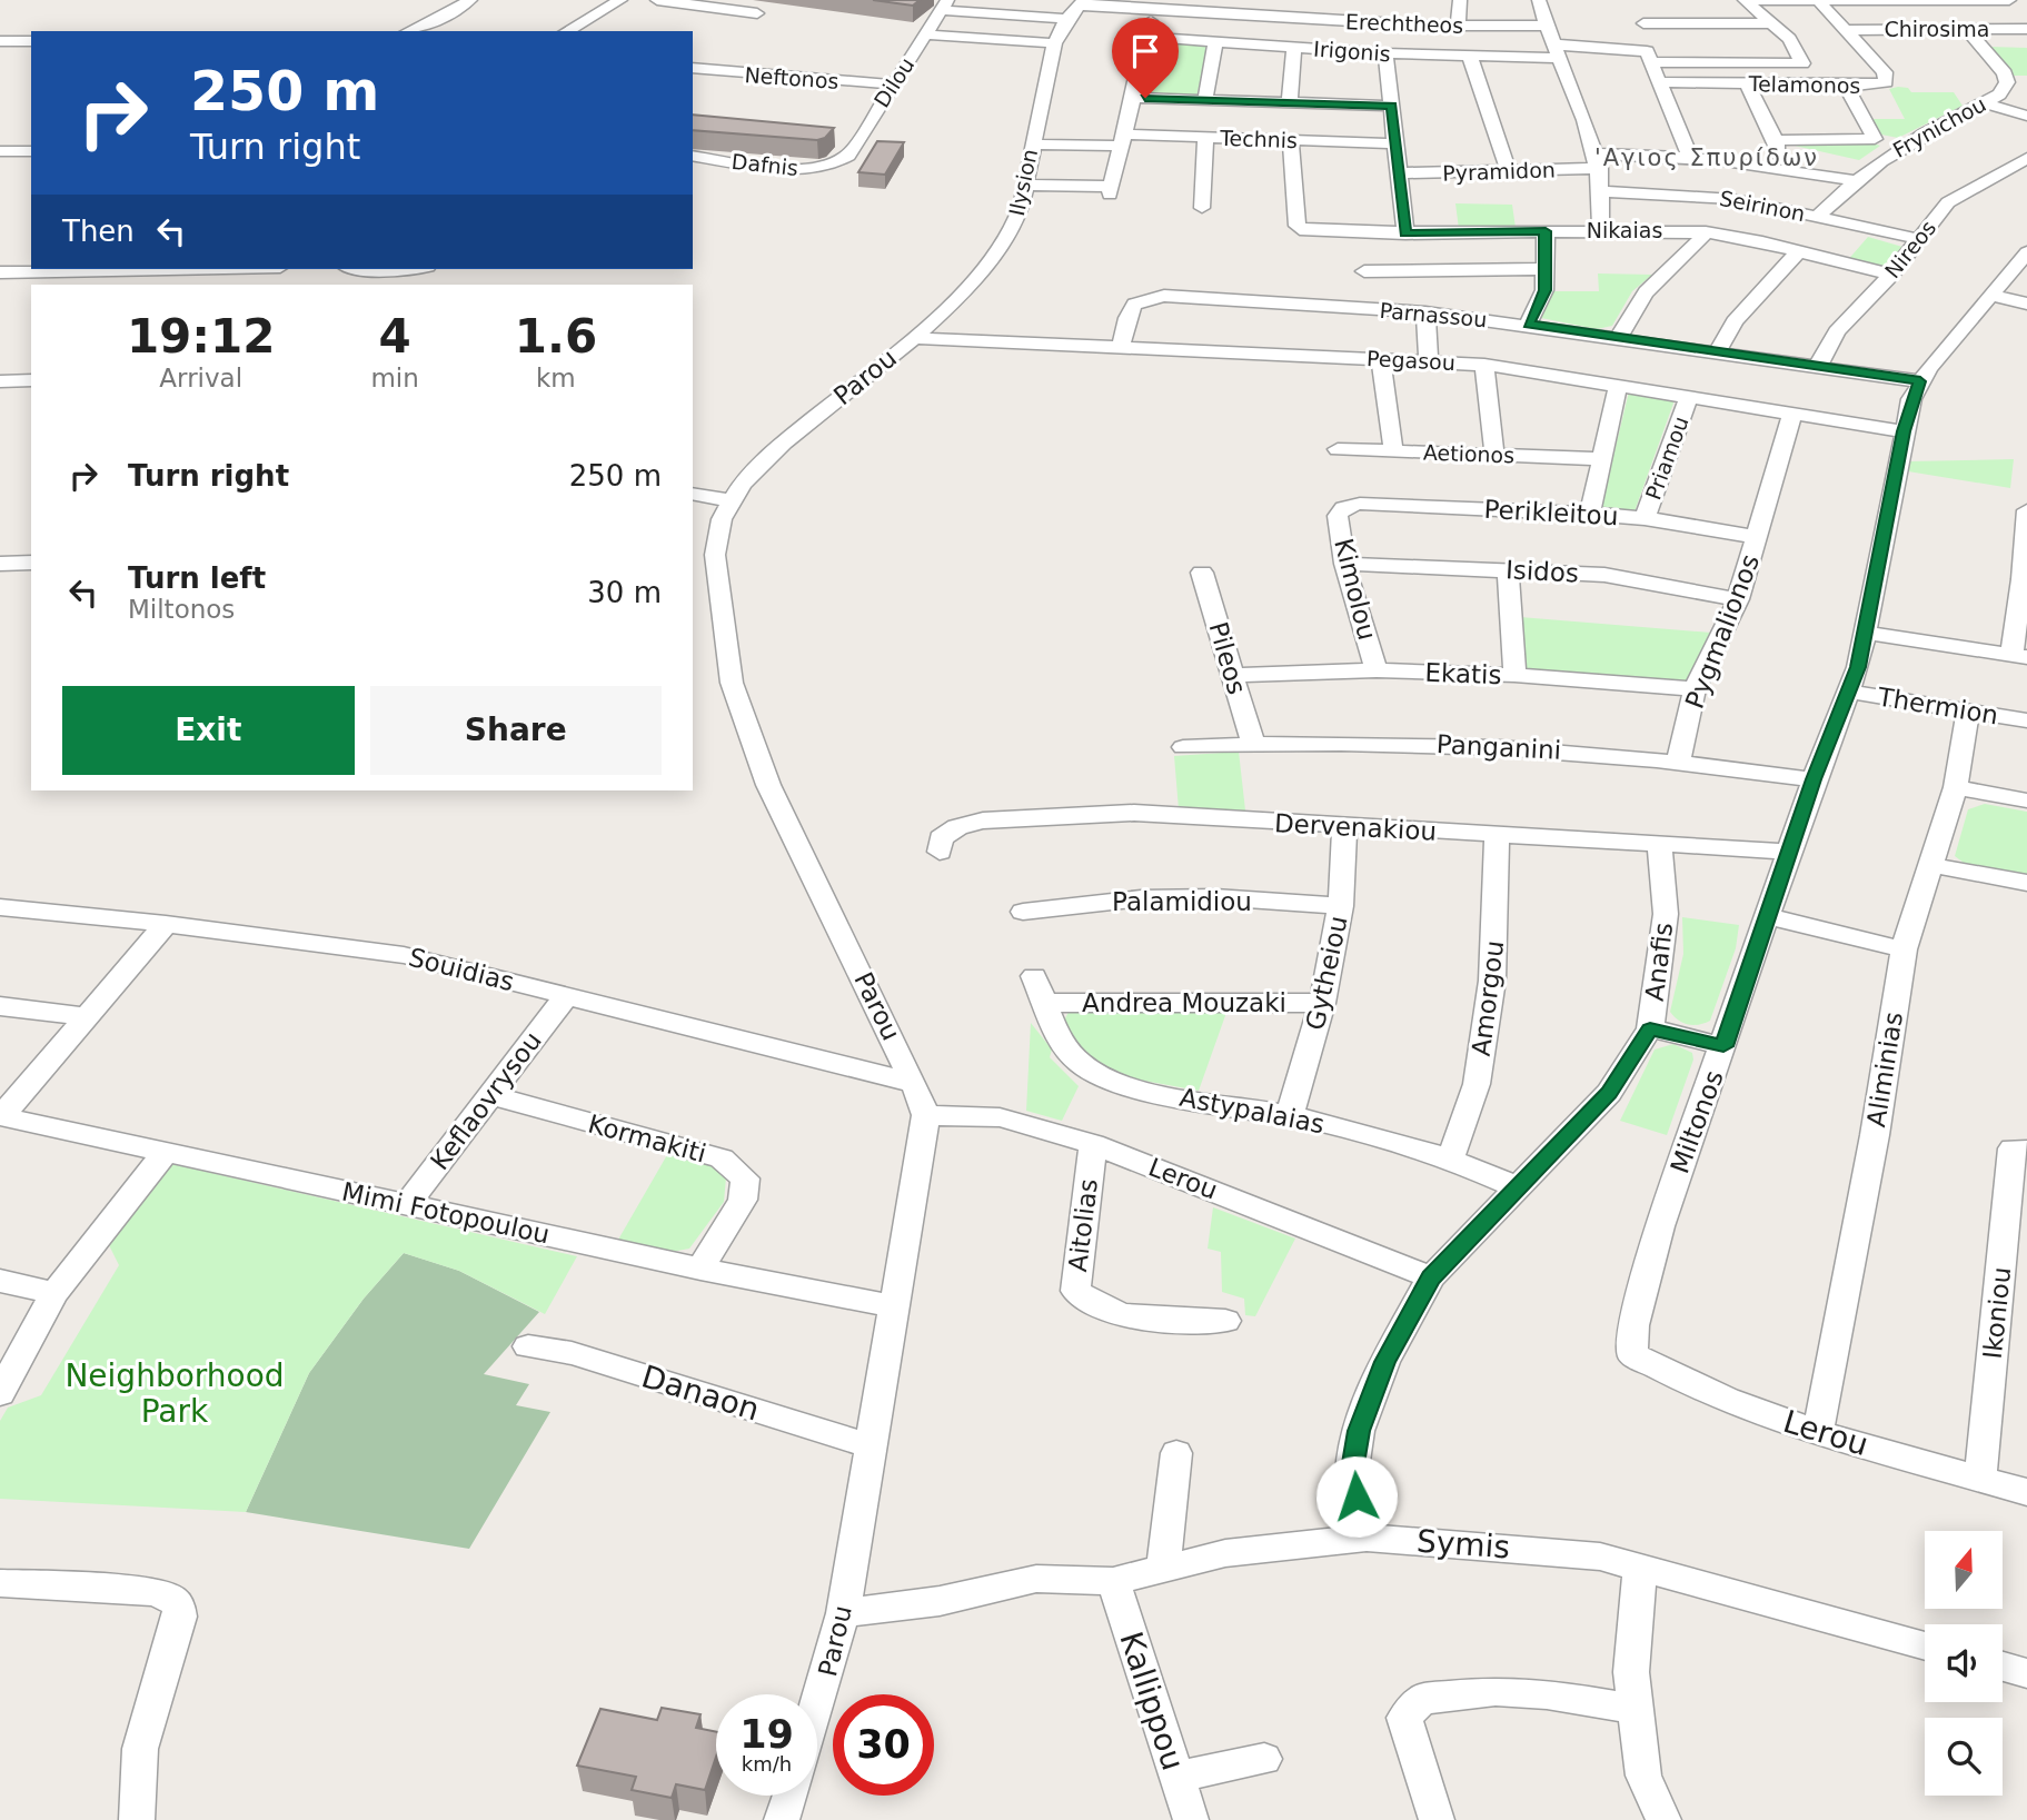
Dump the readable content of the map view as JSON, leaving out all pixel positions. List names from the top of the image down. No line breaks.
{"streets":{"street":["Erechtheos","Chirosima","Irigonis","Neftonos","Dilou","Telamonos","Frynichou","Technis","Dafnis","Pyramidon","Ilysion","Seirinon","Nikaias","Nireos","Parnassou","Pegasou","Parou","Aetionos","Priamou","Perikleitou","Isidos","Kimolou","Pygmalionos","Pileos","Ekatis","Thermion","Panganini","Dervenakiou","Palamidiou","Anafis","Souidias","Gytheiou","Amorgou","Andrea Mouzaki","Aliminias","Keflaovrysou","Astypalaias","Miltonos","Kormakiti","Lerou","Mimi Fotopoulou","Aitolias","Ikoniou","Danaon","Symis","Kallippou"]},"crossings":[["Erechtheos","Ilysion"],["Chirosima","Telamonos"],["Chirosima","Frynichou"],["Neftonos","Dilou"],["Dilou","Dafnis"],["Frynichou","Pyramidon"],["Frynichou","Seirinon"],["Technis","Ilysion"],["Technis","Nikaias"],["Ilysion","Pegasou"],["Ilysion","Parou"],["Seirinon","Nireos"],["Nikaias","Nireos"],["Nireos","Parnassou"],["Parnassou","Pegasou"],["Parnassou","Miltonos"],["Pegasou","Parou"],["Pegasou","Priamou"],["Pegasou","Pygmalionos"],["Pegasou","Miltonos"],["Parou","Souidias"],["Parou","Lerou"],["Parou","Mimi Fotopoulou"],["Parou","Danaon"],["Parou","Symis"],["Priamou","Perikleitou"],["Perikleitou","Kimolou"],["Perikleitou","Pygmalionos"],["Isidos","Kimolou"],["Isidos","Pygmalionos"],["Kimolou","Ekatis"],["Pygmalionos","Ekatis"],["Pygmalionos","Panganini"],["Pileos","Ekatis"],["Pileos","Panganini"],["Thermion","Aliminias"],["Thermion","Miltonos"],["Panganini","Miltonos"],["Dervenakiou","Anafis"],["Dervenakiou","Gytheiou"],["Dervenakiou","Amorgou"],["Dervenakiou","Miltonos"],["Palamidiou","Gytheiou"],["Anafis","Astypalaias"],["Anafis","Lerou"],["Anafis","Symis"],["Souidias","Keflaovrysou"],["Gytheiou","Andrea Mouzaki"],["Gytheiou","Astypalaias"],["Amorgou","Astypalaias"],["Andrea Mouzaki","Astypalaias"],["Aliminias","Lerou"],["Keflaovrysou","Kormakiti"],["Keflaovrysou","Mimi Fotopoulou"],["Miltonos","Lerou"],["Kormakiti","Mimi Fotopoulou"],["Lerou","Aitolias"],["Lerou","Ikoniou"],["Symis","Kallippou"]],"districts":["'Αγιος Σπυρίδων"],"parks":["Neighborhood Park"],"north":"top","page":{"turn":["250 m","Turn right"],"then":"Then","eta":["19:12","Arrival","4","min","1.6","km"],"list":[{"name":"Turn right","value":"250 m"},{"name":"Turn left","note":"Miltonos","value":"30 m"}],"buttons":["Exit","Share"],"speed":"19 km/h","limit":"30"}}
